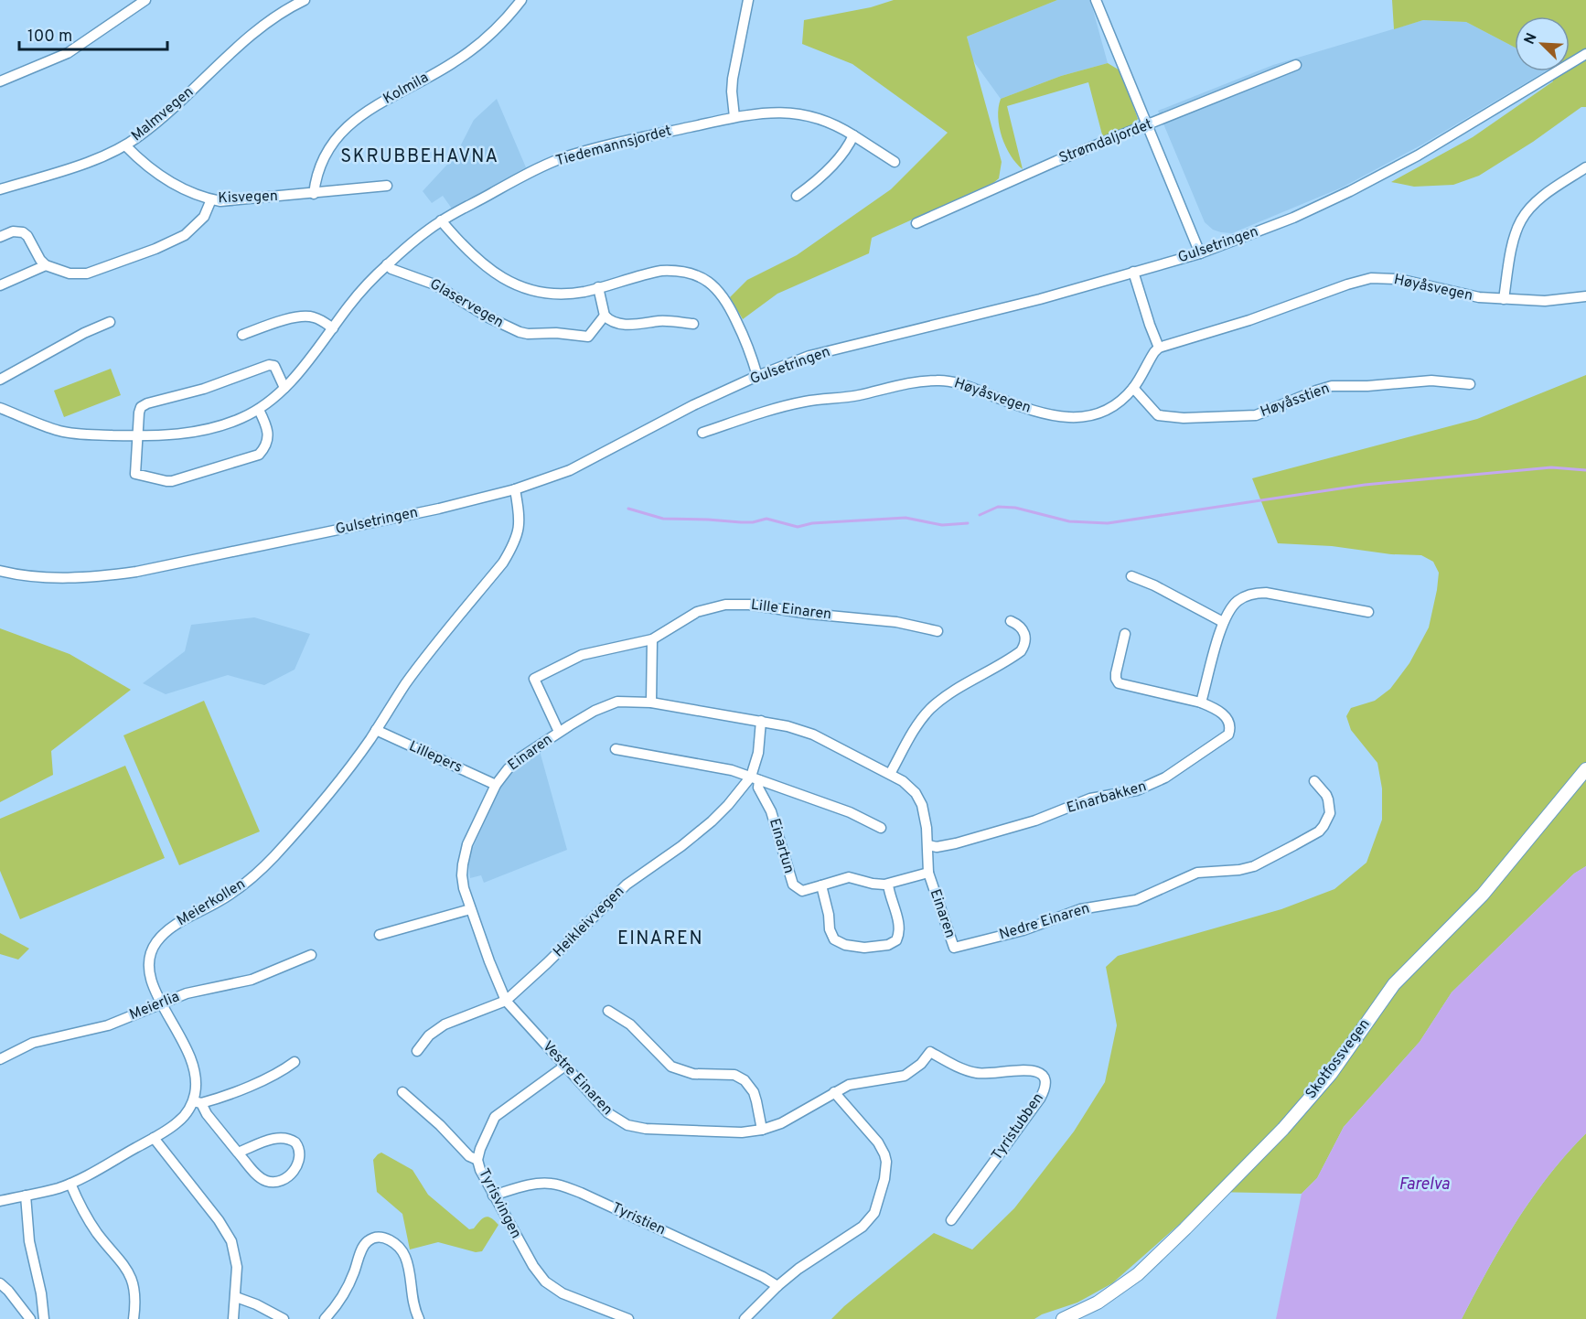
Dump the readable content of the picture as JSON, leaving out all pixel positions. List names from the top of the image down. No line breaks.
{"streets":{"main road":["Skotfossvegen"],"street":["Kolmila","Malmvegen","Strømdaljordet","Tiedemannsjordet","Kisvegen","Gulsetringen","Høyåsvegen","Glaservegen","Høyåsstien","Lille Einaren","Einaren","Lillepers","Einarbakken","Einartun","Meierkollen","Heikleivvegen","Nedre Einaren","Meierlia","Vestre Einaren","Tyristubben","Tyrisvingen","Tyristien"]},"crossings":[["Kolmila","Kisvegen"],["Malmvegen","Kisvegen"],["Gulsetringen","Meierkollen"],["Høyåsvegen","Høyåsstien"],["Lille Einaren","Einaren"],["Einaren","Lillepers"],["Einaren","Einarbakken"],["Einaren","Einartun"],["Einaren","Heikleivvegen"],["Einaren","Nedre Einaren"],["Einaren","Vestre Einaren"],["Lillepers","Meierkollen"],["Einartun","Heikleivvegen"],["Meierkollen","Meierlia"],["Heikleivvegen","Vestre Einaren"],["Vestre Einaren","Tyristubben"],["Vestre Einaren","Tyrisvingen"],["Tyrisvingen","Tyristien"]],"districts":["SKRUBBEHAVNA","EINAREN"],"water":["Farelva"],"scale_bar":"100 m","north":"top left"}
